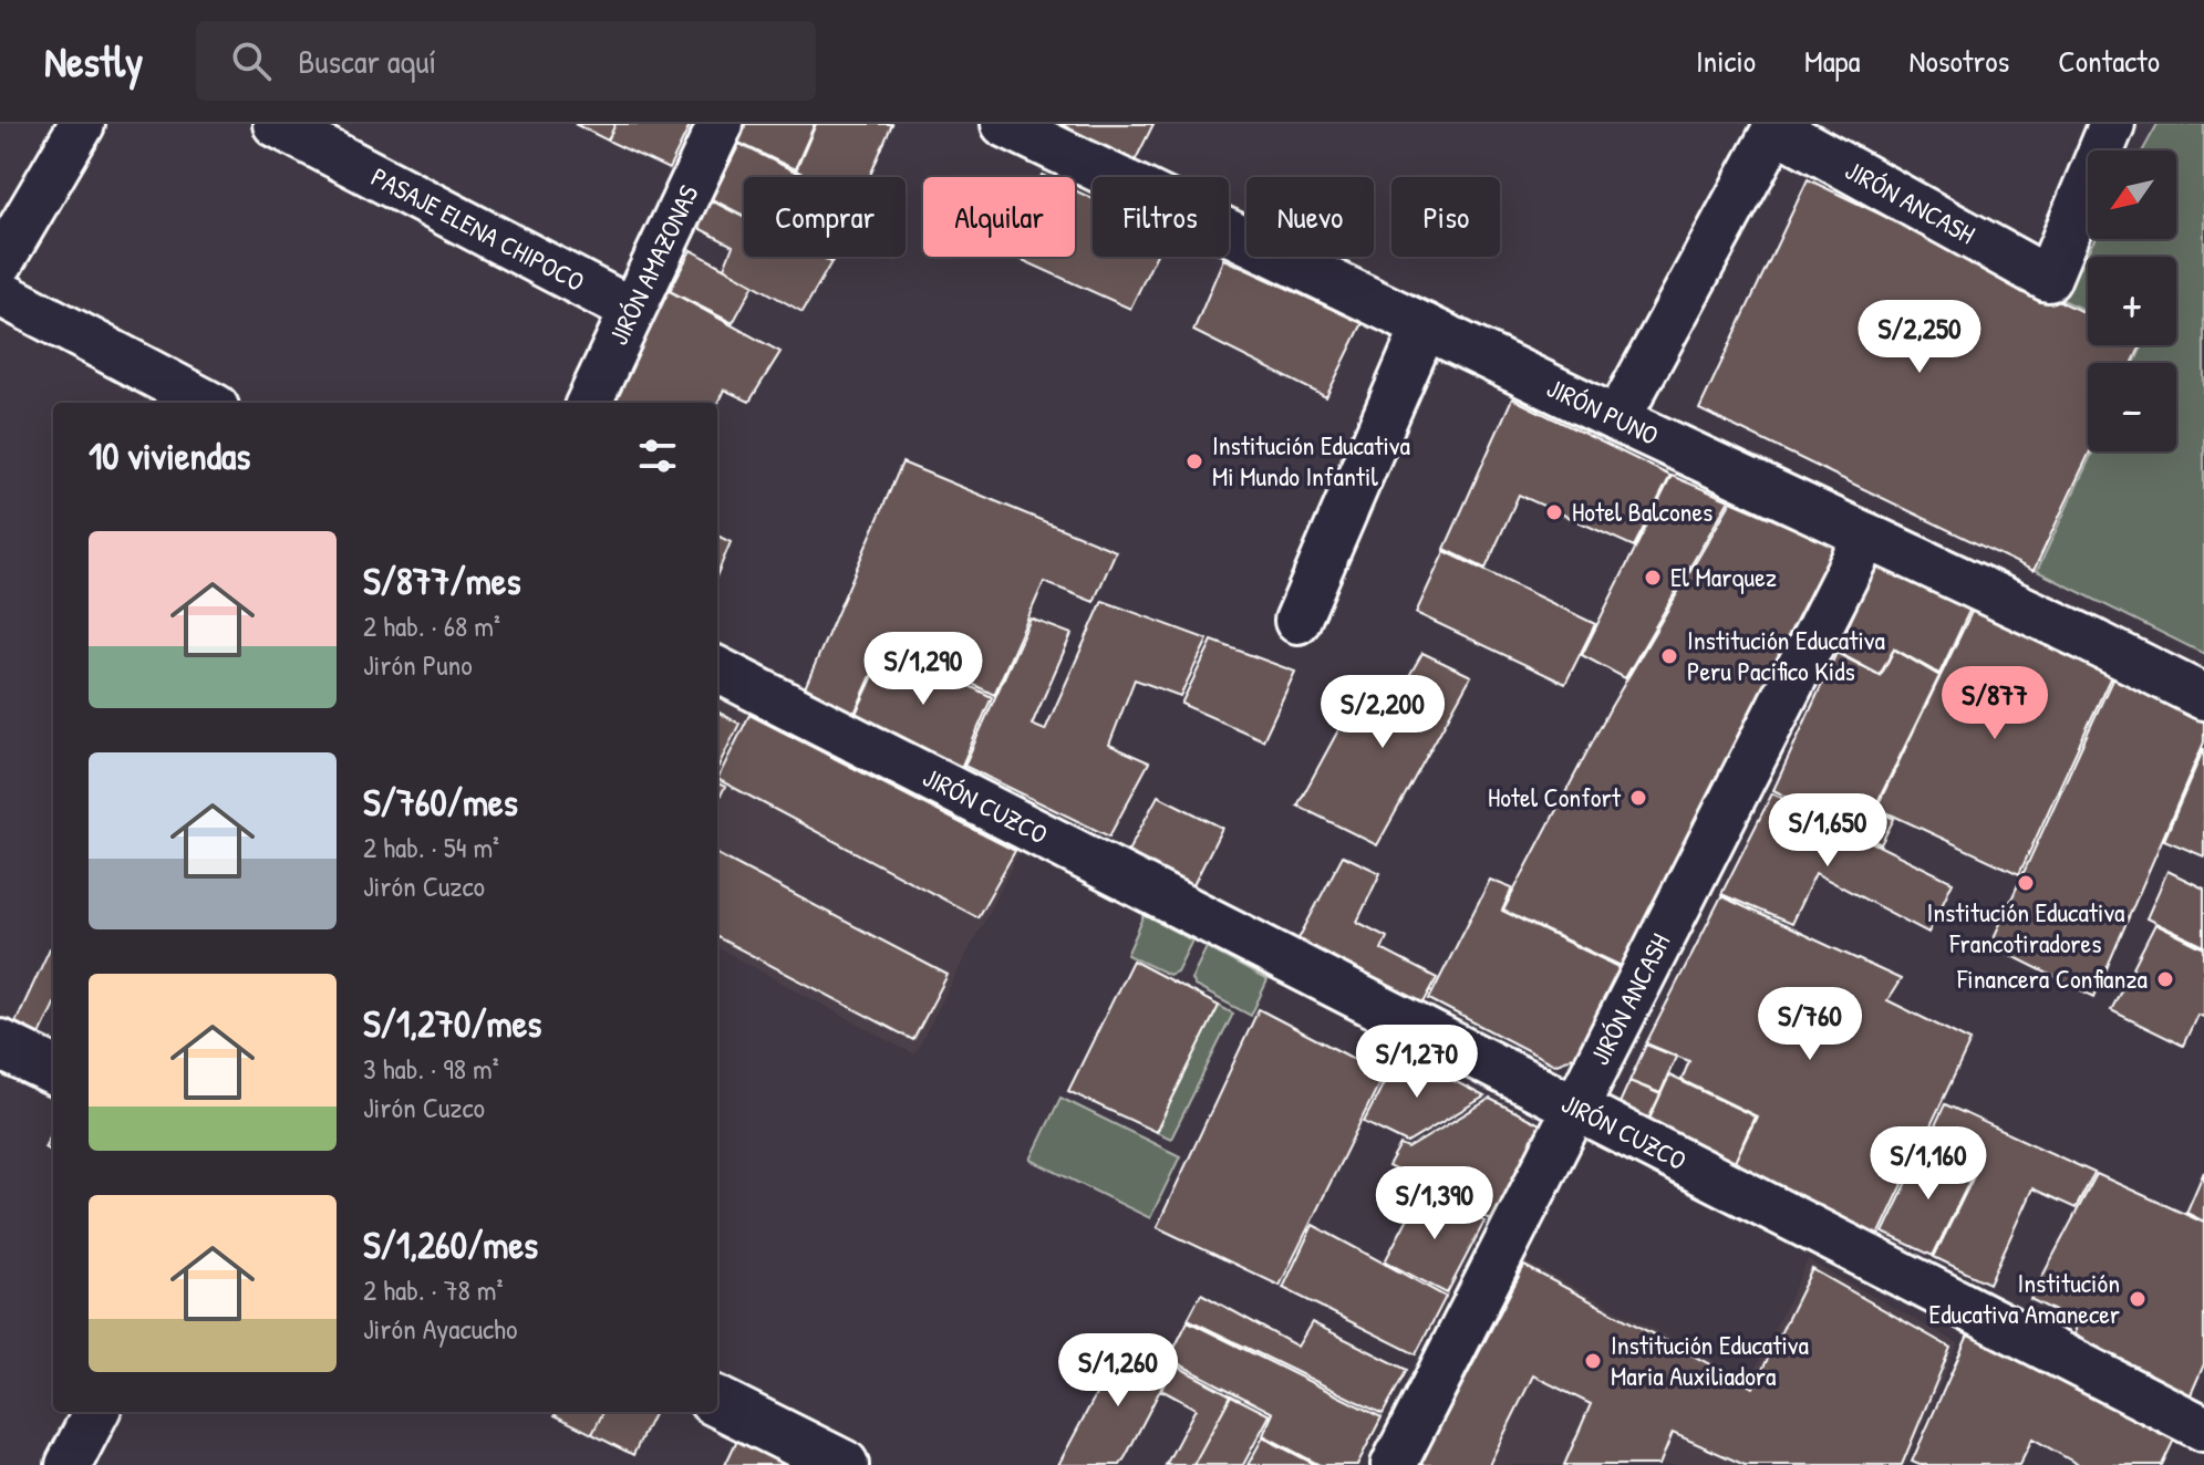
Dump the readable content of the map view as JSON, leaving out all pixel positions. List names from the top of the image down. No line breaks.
{"streets":{"street":["JIRÓN ANCASH","PASAJE ELENA CHIPOCO","JIRÓN AMAZONAS","JIRÓN PUNO","JIRÓN CUZCO"]},"crossings":[["JIRÓN ANCASH","JIRÓN PUNO"],["JIRÓN ANCASH","JIRÓN CUZCO"],["PASAJE ELENA CHIPOCO","JIRÓN AMAZONAS"]],"places":["Institución Educativa Mi Mundo Infantil","Hotel Balcones","El Marquez","Institución Educativa Peru Pacifico Kids","Hotel Confort","Institución Educativa Francotiradores","Financera Confianza","Institución Educativa Amanecer","Institución Educativa Maria Auxiliadora"],"north":"bottom left","page":{"header":"Nestly","search":"Buscar aquí","nav":["Inicio","Mapa","Nosotros","Contacto"],"map_buttons":["+","−"],"chip":["Comprar","Alquilar","Filtros","Nuevo","Piso"],"price":["S/2,250","S/1,290","S/877","S/2,200","S/1,650","S/760","S/1,270","S/1,160","S/1,390","S/1,260"],"heading":"10 viviendas","list":[{"name":"S/877/mes","note":"2 hab. · 68 m² · Jirón Puno"},{"name":"S/760/mes","note":"2 hab. · 54 m² · Jirón Cuzco"},{"name":"S/1,270/mes","note":"3 hab. · 98 m² · Jirón Cuzco"},{"name":"S/1,260/mes","note":"2 hab. · 78 m² · Jirón Ayacucho"}]}}
